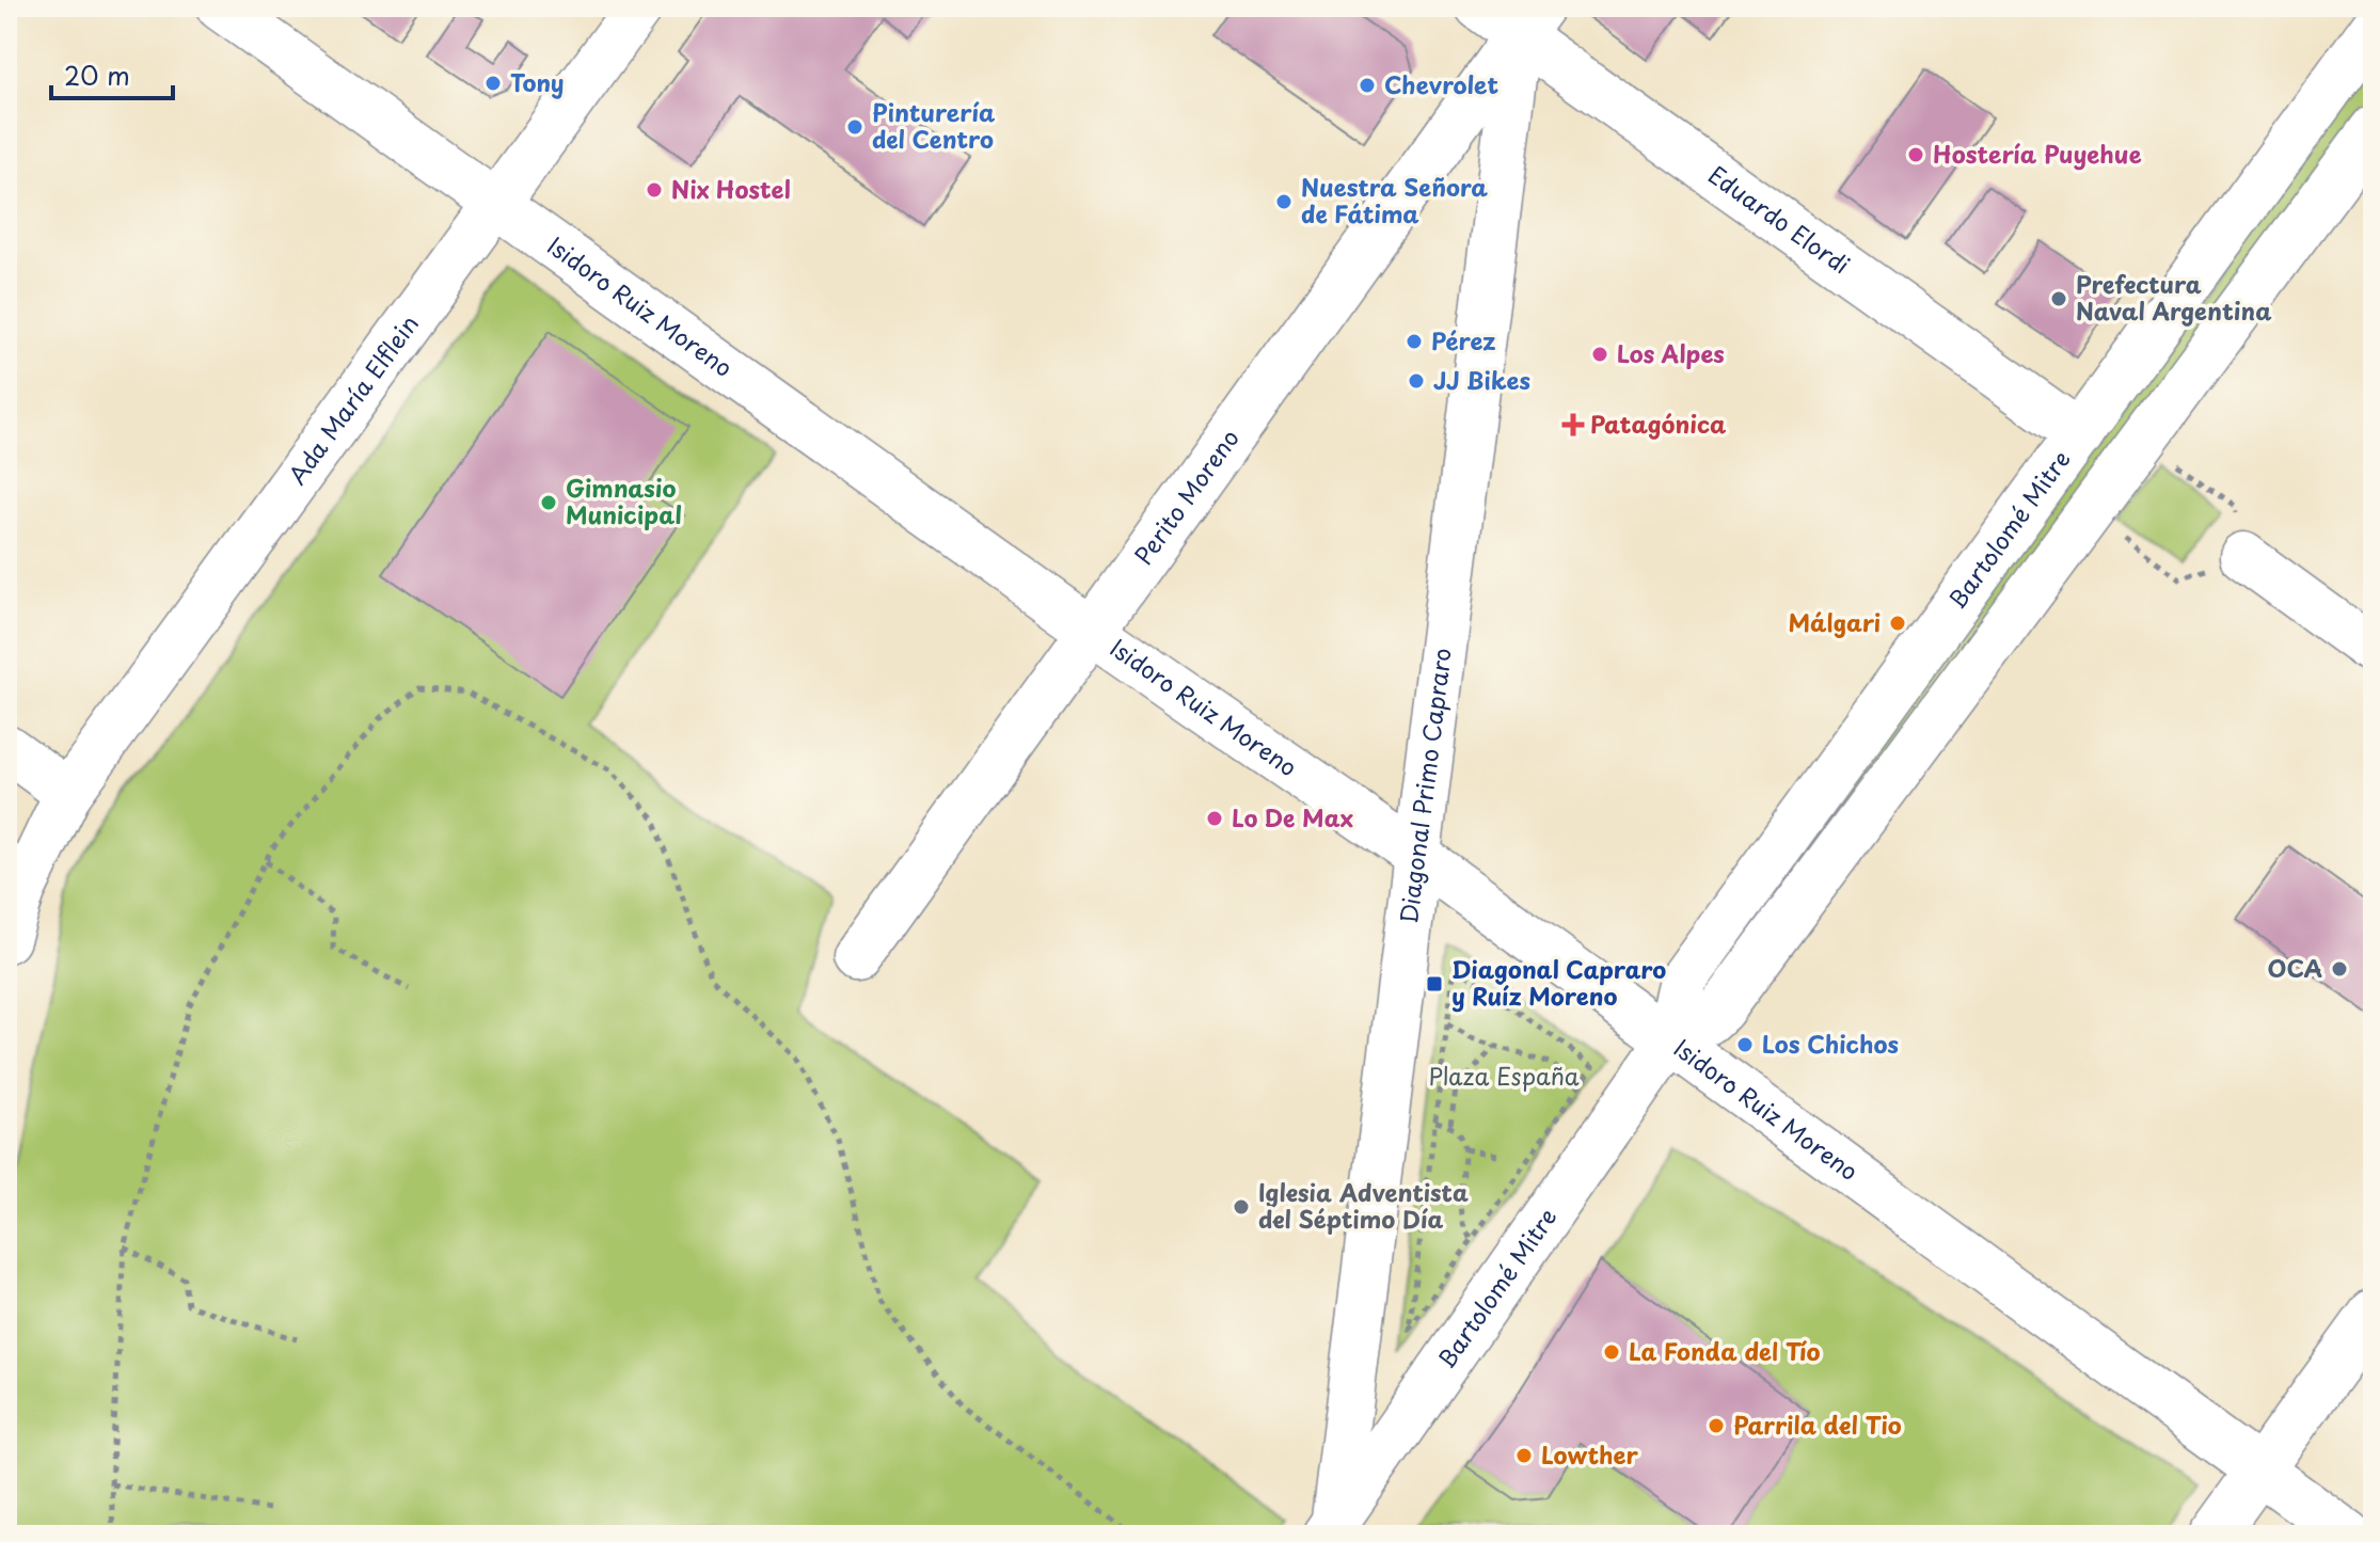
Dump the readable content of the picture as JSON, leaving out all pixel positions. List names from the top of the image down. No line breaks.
{"streets":{"street":["Eduardo Elordi","Isidoro Ruiz Moreno","Ada María Elflein","Perito Moreno","Bartolomé Mitre","Diagonal Primo Capraro"]},"crossings":[["Eduardo Elordi","Perito Moreno"],["Eduardo Elordi","Bartolomé Mitre"],["Eduardo Elordi","Diagonal Primo Capraro"],["Isidoro Ruiz Moreno","Ada María Elflein"],["Isidoro Ruiz Moreno","Perito Moreno"],["Isidoro Ruiz Moreno","Bartolomé Mitre"],["Isidoro Ruiz Moreno","Diagonal Primo Capraro"],["Perito Moreno","Diagonal Primo Capraro"],["Bartolomé Mitre","Diagonal Primo Capraro"]],"parks":["Plaza España"],"places":{"other":["Tony","Chevrolet","Pinturería del Centro","Hostería Puyehue","Nix Hostel","Nuestra Señora de Fátima","Prefectura Naval Argentina","Pérez","Los Alpes","JJ Bikes","Gimnasio Municipal","Málgari","Lo De Max","OCA","Los Chichos","Iglesia Adventista del Séptimo Día","La Fonda del Tío","Parrila del Tio","Lowther"],"health":["Patagónica"],"transit":["Diagonal Capraro y Ruíz Moreno"]},"scale_bar":"20 m"}
